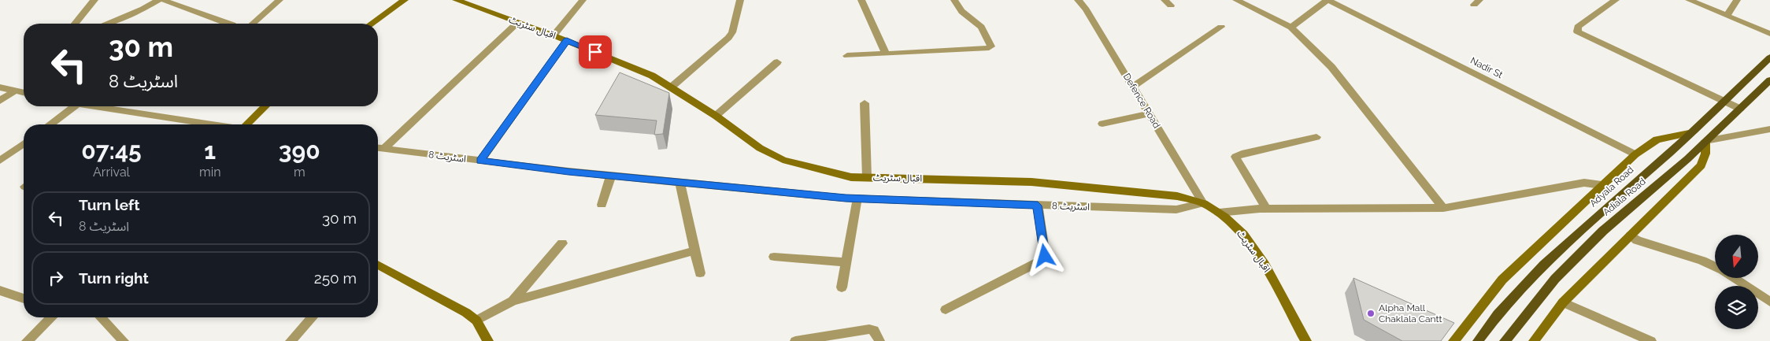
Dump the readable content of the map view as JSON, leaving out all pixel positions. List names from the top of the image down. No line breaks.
{"streets":{"main road":["Adyala Road","Adiala Road"],"street":["اقبال سٹریٹ","Nadir St","Defence Road","اسٹریٹ 8"]},"crossings":[["اقبال سٹریٹ","Defence Road"],["اقبال سٹریٹ","اسٹریٹ 8"],["Defence Road","اسٹریٹ 8"]],"places":["Alpha Mall Chaklala Cantt"],"north":"bottom","page":{"turn":["30 m","اسٹریٹ 8"],"eta":["07:45","Arrival","1","min","390","m"],"list":[{"name":"Turn left","note":"اسٹریٹ 8","value":"30 m"},{"name":"Turn right","value":"250 m"}]}}
